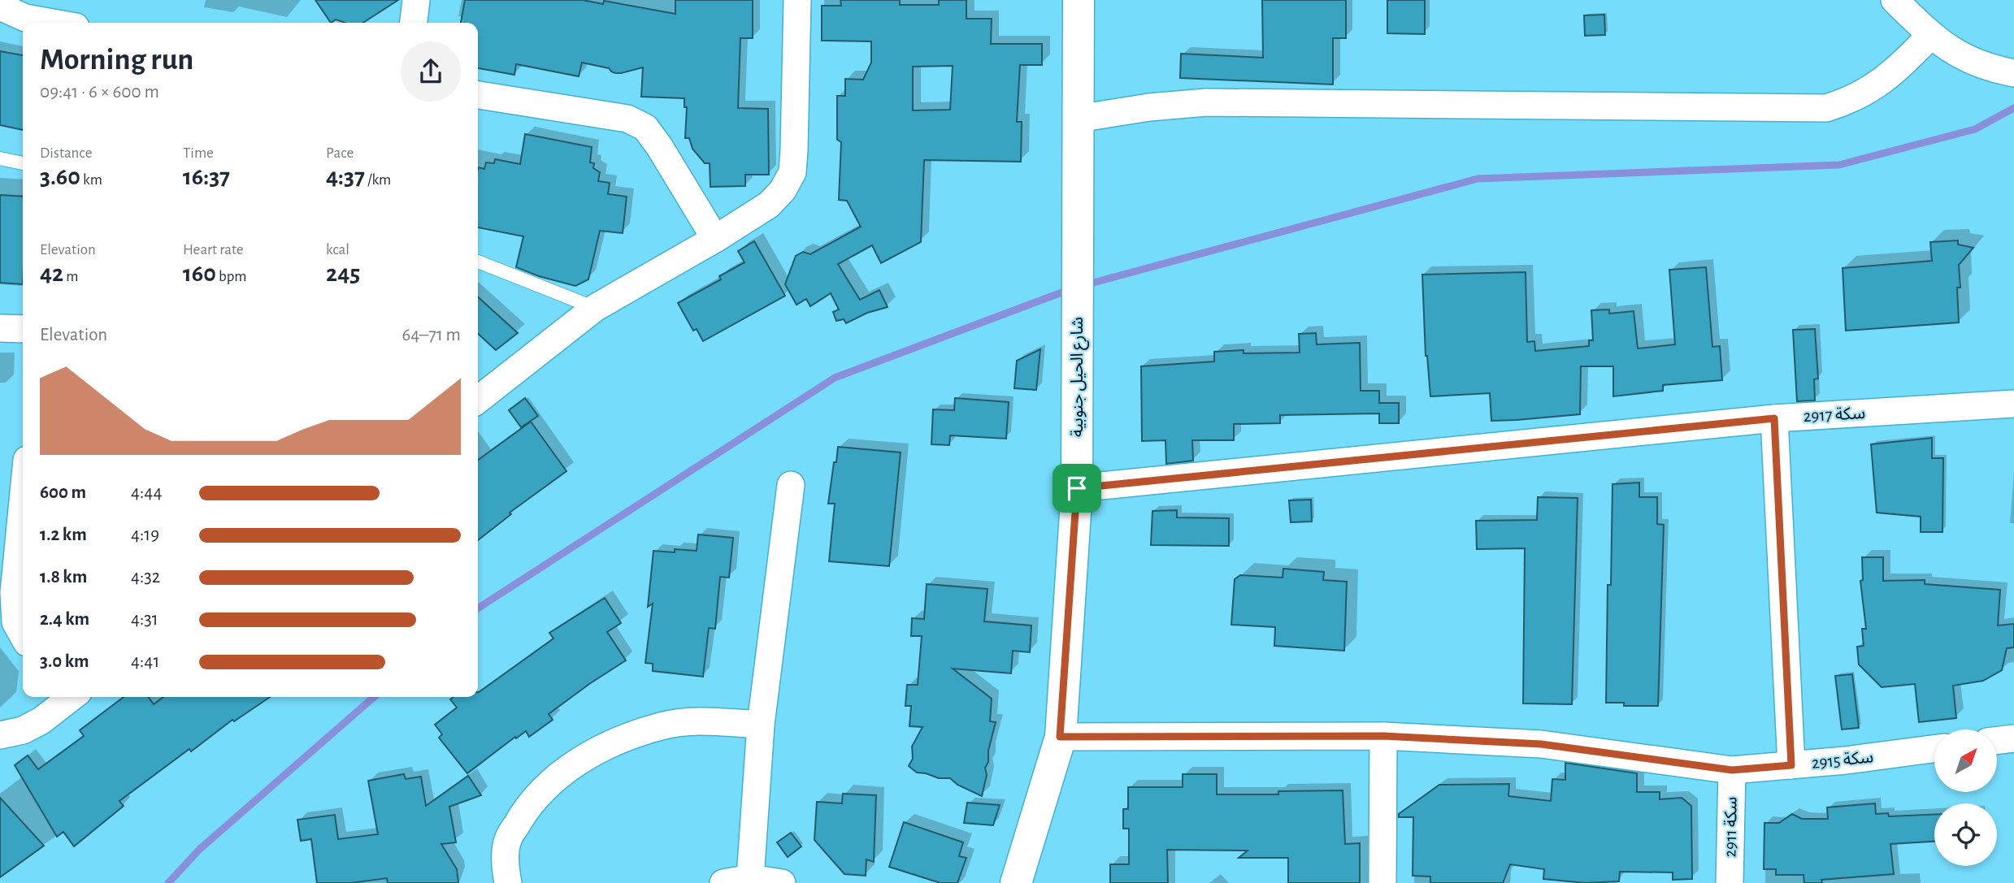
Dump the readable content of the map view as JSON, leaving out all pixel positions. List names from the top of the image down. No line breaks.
{"streets":{"street":["شارع الحيل جنوبية","سكة 2917","سكة 2915","سكة 2911"]},"crossings":[["شارع الحيل جنوبية","سكة 2917"],["شارع الحيل جنوبية","سكة 2915"],["سكة 2915","سكة 2911"]],"north":"top right","page":{"heading":["Morning run","09:41 · 6 × 600 m"],"stats":[["Distance","3.60 km"],["Time","16:37"],["Pace","4:37 /km"],["Elevation","42 m"],["Heart rate","160 bpm"],["kcal","245"]],"chart":["Elevation","64–71 m"],"list":[{"name":"600 m","note":"4:44"},{"name":"1.2 km","note":"4:19"},{"name":"1.8 km","note":"4:32"},{"name":"2.4 km","note":"4:31"},{"name":"3.0 km","note":"4:41"}]}}
